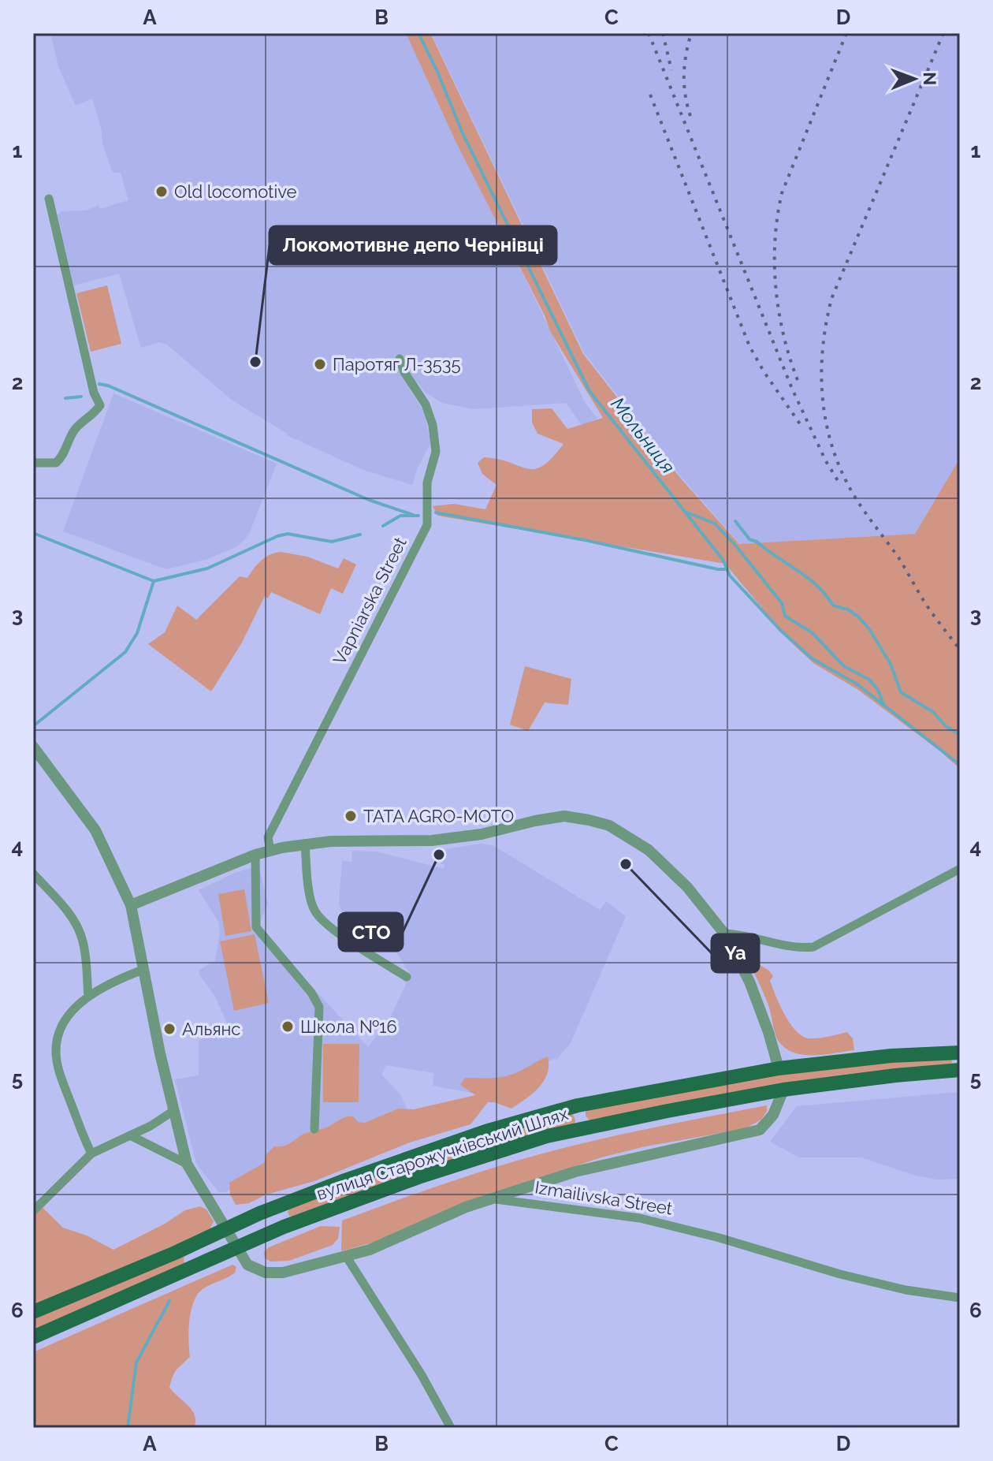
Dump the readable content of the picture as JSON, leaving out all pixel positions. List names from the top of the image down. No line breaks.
{"streets":{"main road":["вулиця Старожучківський Шлях"],"street":["Vapniarska Street","Izmailivska Street"]},"water":["Мольниця"],"places":["Old locomotive","Локомотивне депо Чернівці","Паротяг Л-3535","TATA AGRO-MOTO","СТО","Ya","Школа №16","Альянс"],"north":"right","grid":{"columns":["A","B","C","D"],"rows":["1","2","3","4","5","6"]}}
